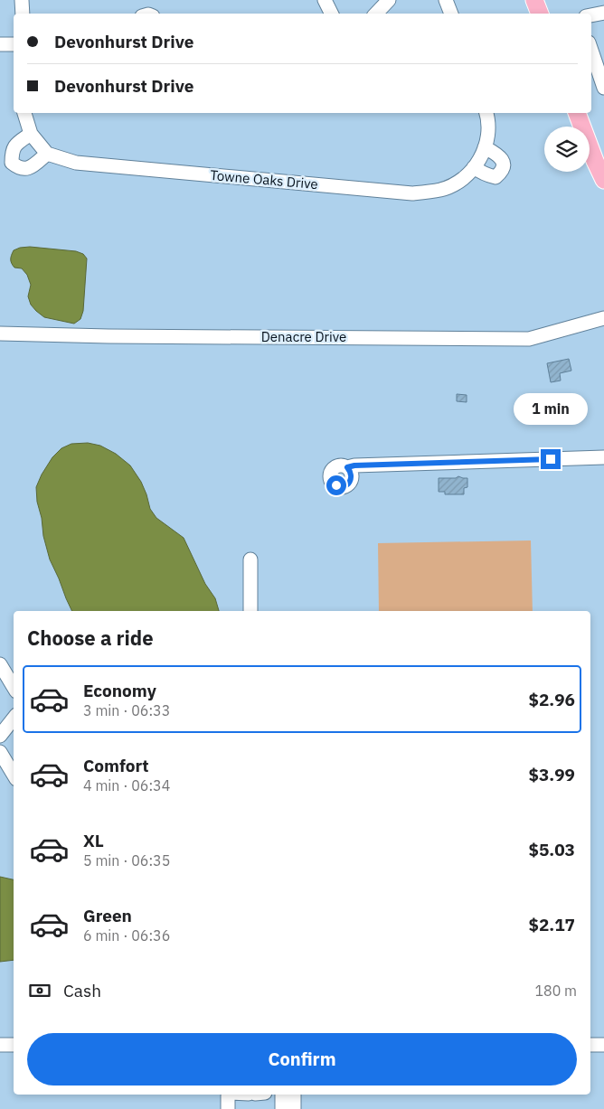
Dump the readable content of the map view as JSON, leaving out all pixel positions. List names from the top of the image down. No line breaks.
{"streets":{"street":["Towne Oaks Drive","Denacre Drive"]},"page":{"banner":["Devonhurst Drive","Devonhurst Drive"],"bubble":"1 min","heading":"Choose a ride","list":[{"name":"Economy","note":"3 min · 06:33","value":"$2.96"},{"name":"Comfort","note":"4 min · 06:34","value":"$3.99"},{"name":"XL","note":"5 min · 06:35","value":"$5.03"},{"name":"Green","note":"6 min · 06:36","value":"$2.17"}],"pay":["Cash","180 m"],"buttons":"Confirm"}}
